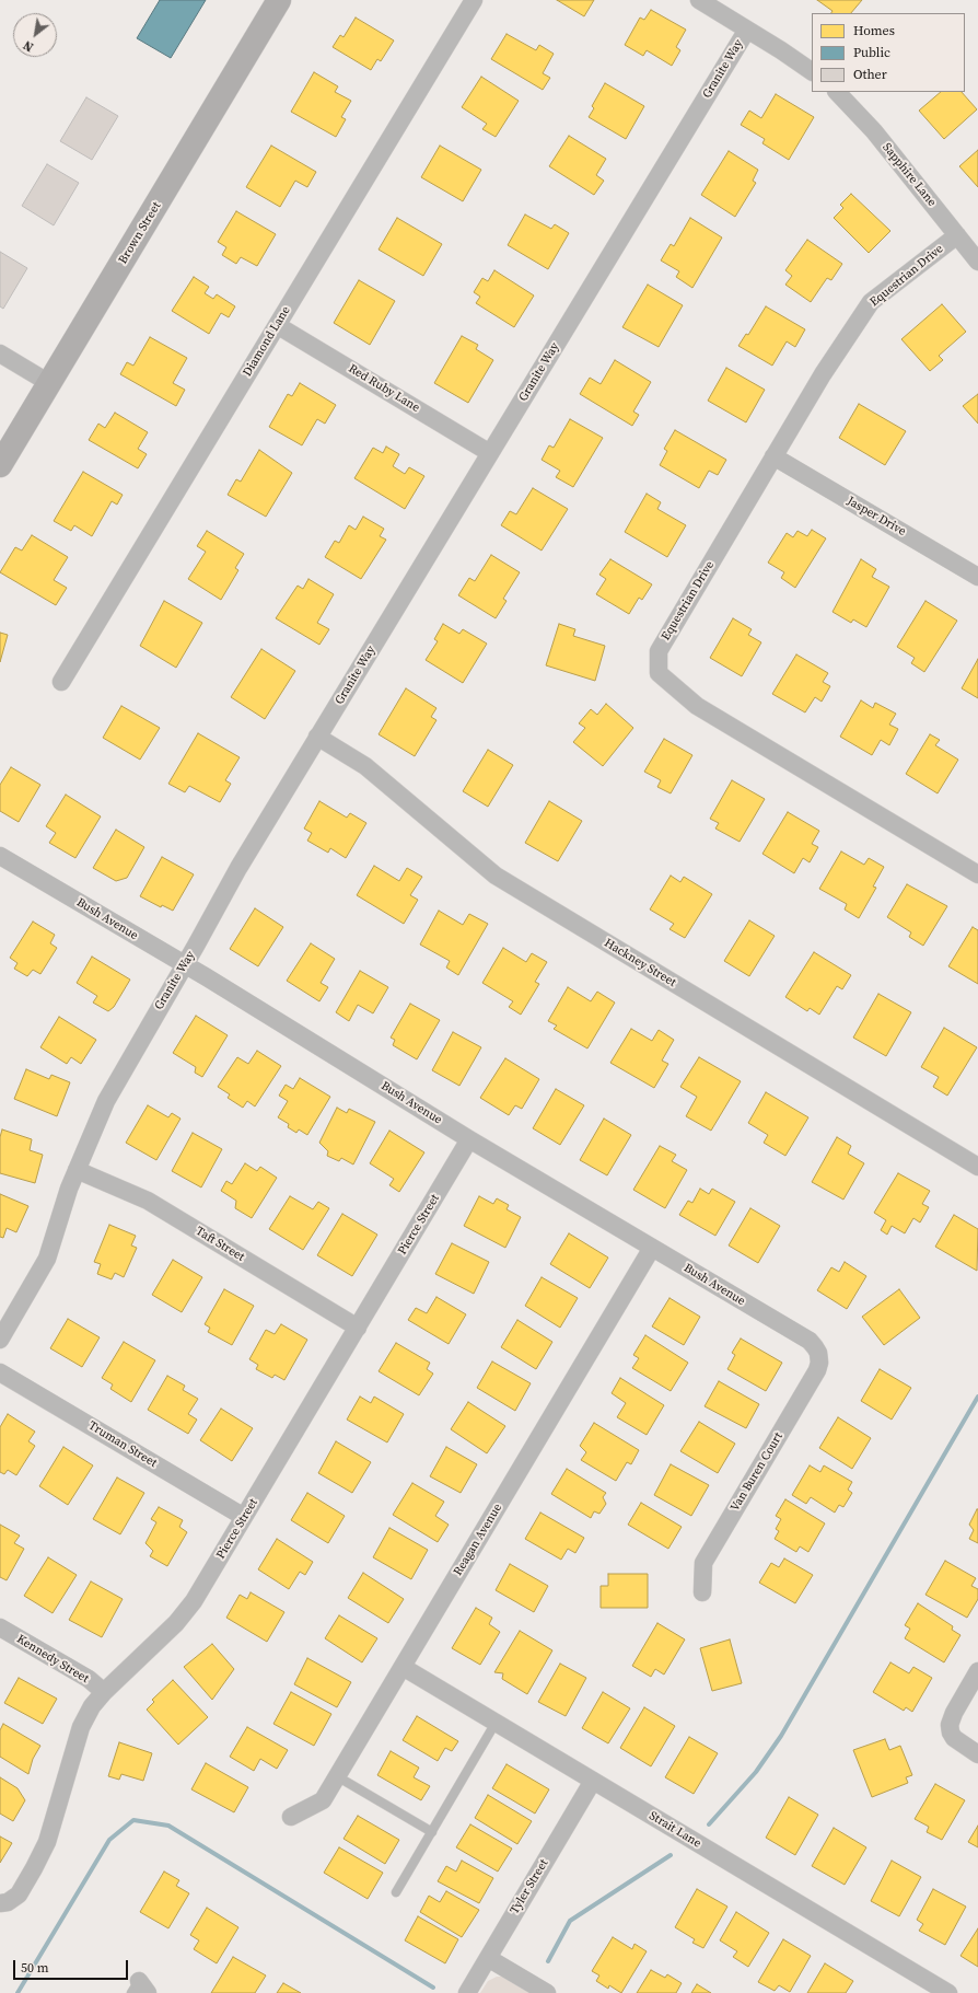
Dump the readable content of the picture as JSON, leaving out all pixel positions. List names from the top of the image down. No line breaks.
{"streets":{"main road":["Brown Street"],"street":["Granite Way","Sapphire Lane","Equestrian Drive","Diamond Lane","Red Ruby Lane","Jasper Drive","Bush Avenue","Hackney Street","Pierce Street","Taft Street","Truman Street","Van Buren Court","Reagan Avenue","Kennedy Street","Strait Lane","Tyler Street"]},"crossings":[["Granite Way","Red Ruby Lane"],["Granite Way","Bush Avenue"],["Granite Way","Hackney Street"],["Granite Way","Taft Street"],["Sapphire Lane","Equestrian Drive"],["Equestrian Drive","Jasper Drive"],["Diamond Lane","Red Ruby Lane"],["Bush Avenue","Pierce Street"],["Bush Avenue","Van Buren Court"],["Bush Avenue","Reagan Avenue"],["Pierce Street","Taft Street"],["Pierce Street","Truman Street"],["Pierce Street","Kennedy Street"],["Reagan Avenue","Strait Lane"],["Strait Lane","Tyler Street"]],"legend":["Homes","Public","Other"],"scale_bar":"50 m","north":"bottom left"}
